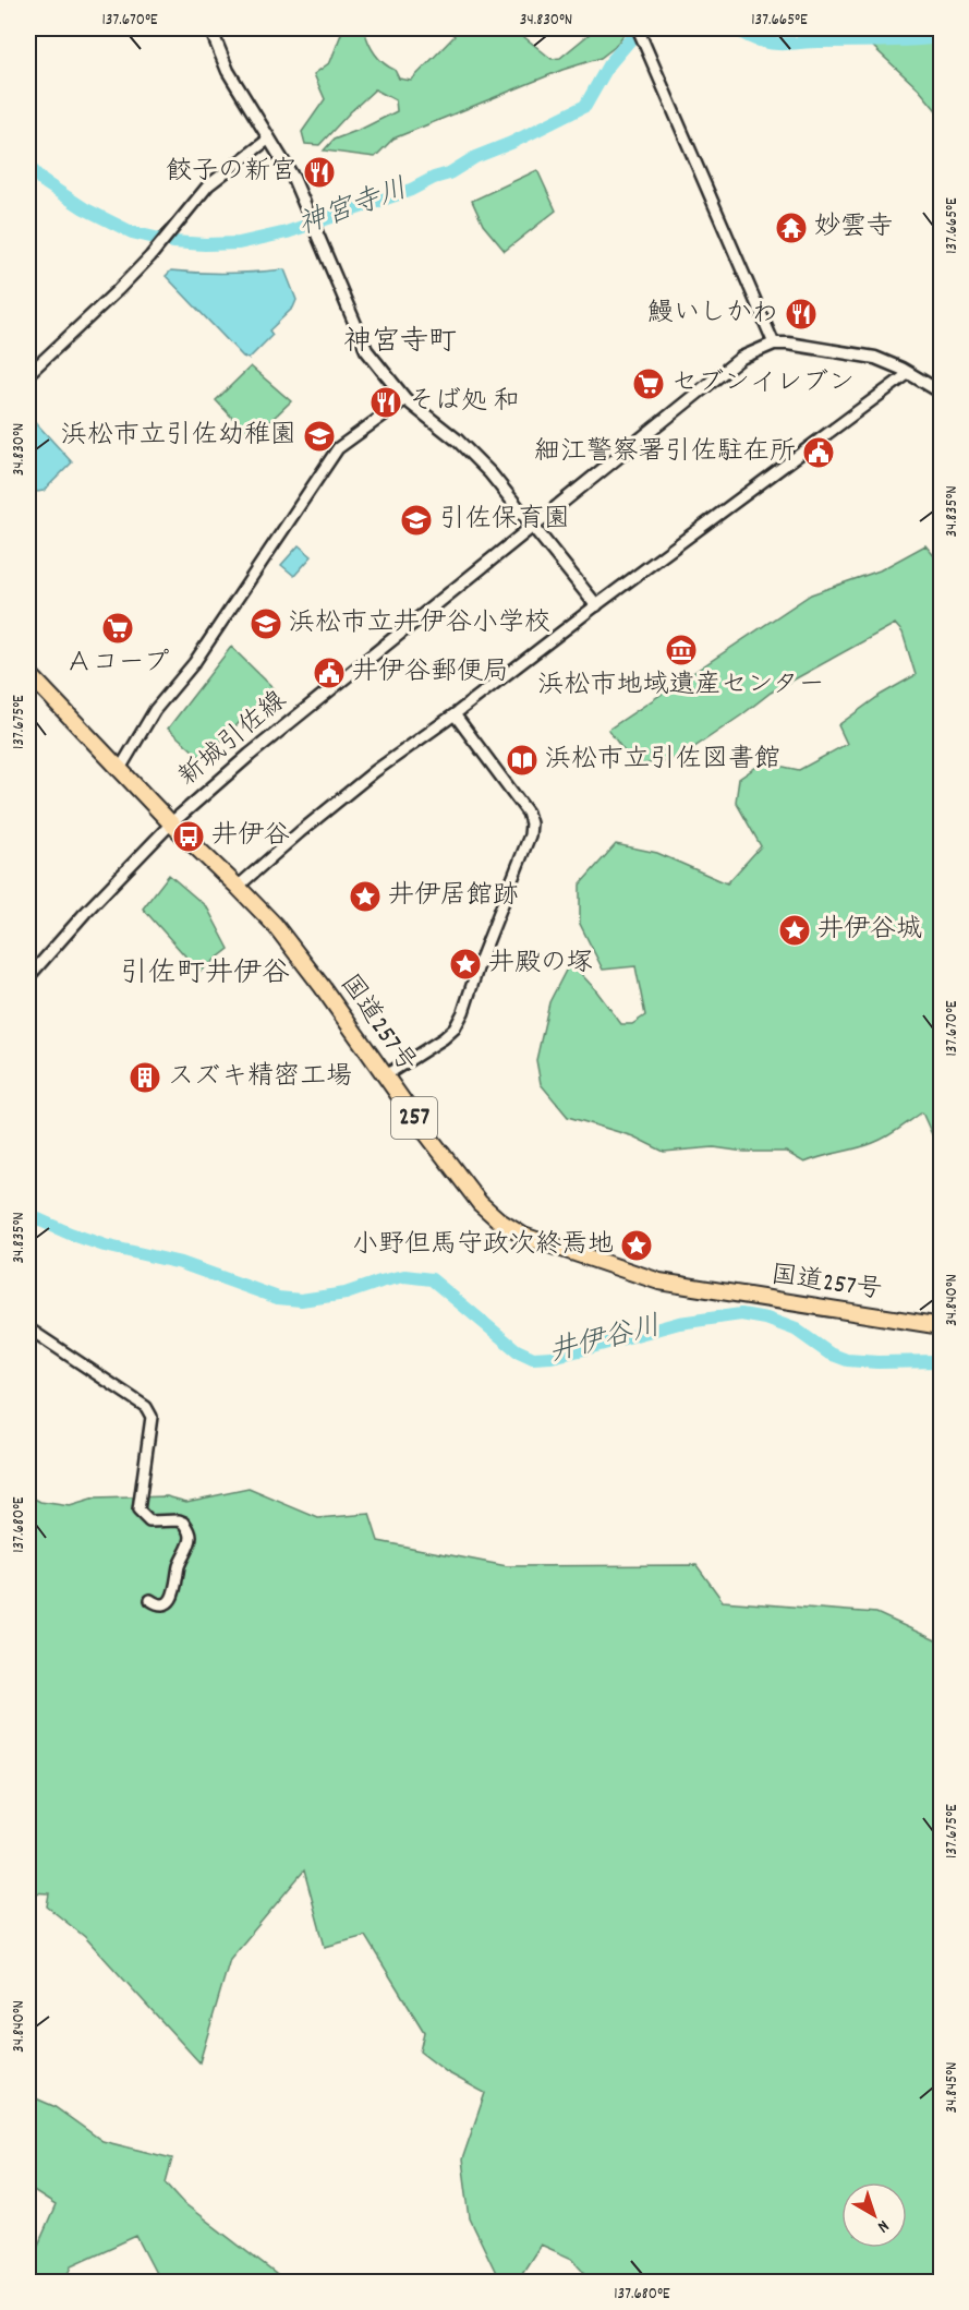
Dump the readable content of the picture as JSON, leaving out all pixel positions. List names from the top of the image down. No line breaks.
{"streets":{"highway":["国道257号","257"],"main road":["新城引佐線"]},"crossings":[["新城引佐線","国道257号"]],"districts":["神宮寺町","引佐町井伊谷"],"water":["神宮寺川","井伊谷川"],"places":{"restaurant":["餃子の新宮","鰻いしかわ","そば処 和"],"temple":["妙雲寺"],"supermarket":["セブンイレブン","Ａコープ"],"school or university":["浜松市立引佐幼稚園","引佐保育園","浜松市立井伊谷小学校"],"public building":["細江警察署引佐駐在所","井伊谷郵便局"],"museum":["浜松市地域遺産センター"],"library":["浜松市立引佐図書館"],"bus stop":["井伊谷"],"place":["井伊居館跡","井伊谷城","井殿の塚","小野但馬守政次終焉地"],"building":["スズキ精密工場"]},"north":"bottom right","coordinates":["137.670°E","34.830°N","137.665°E","34.835°N","137.675°E","34.840°N","137.680°E","34.845°N"]}
